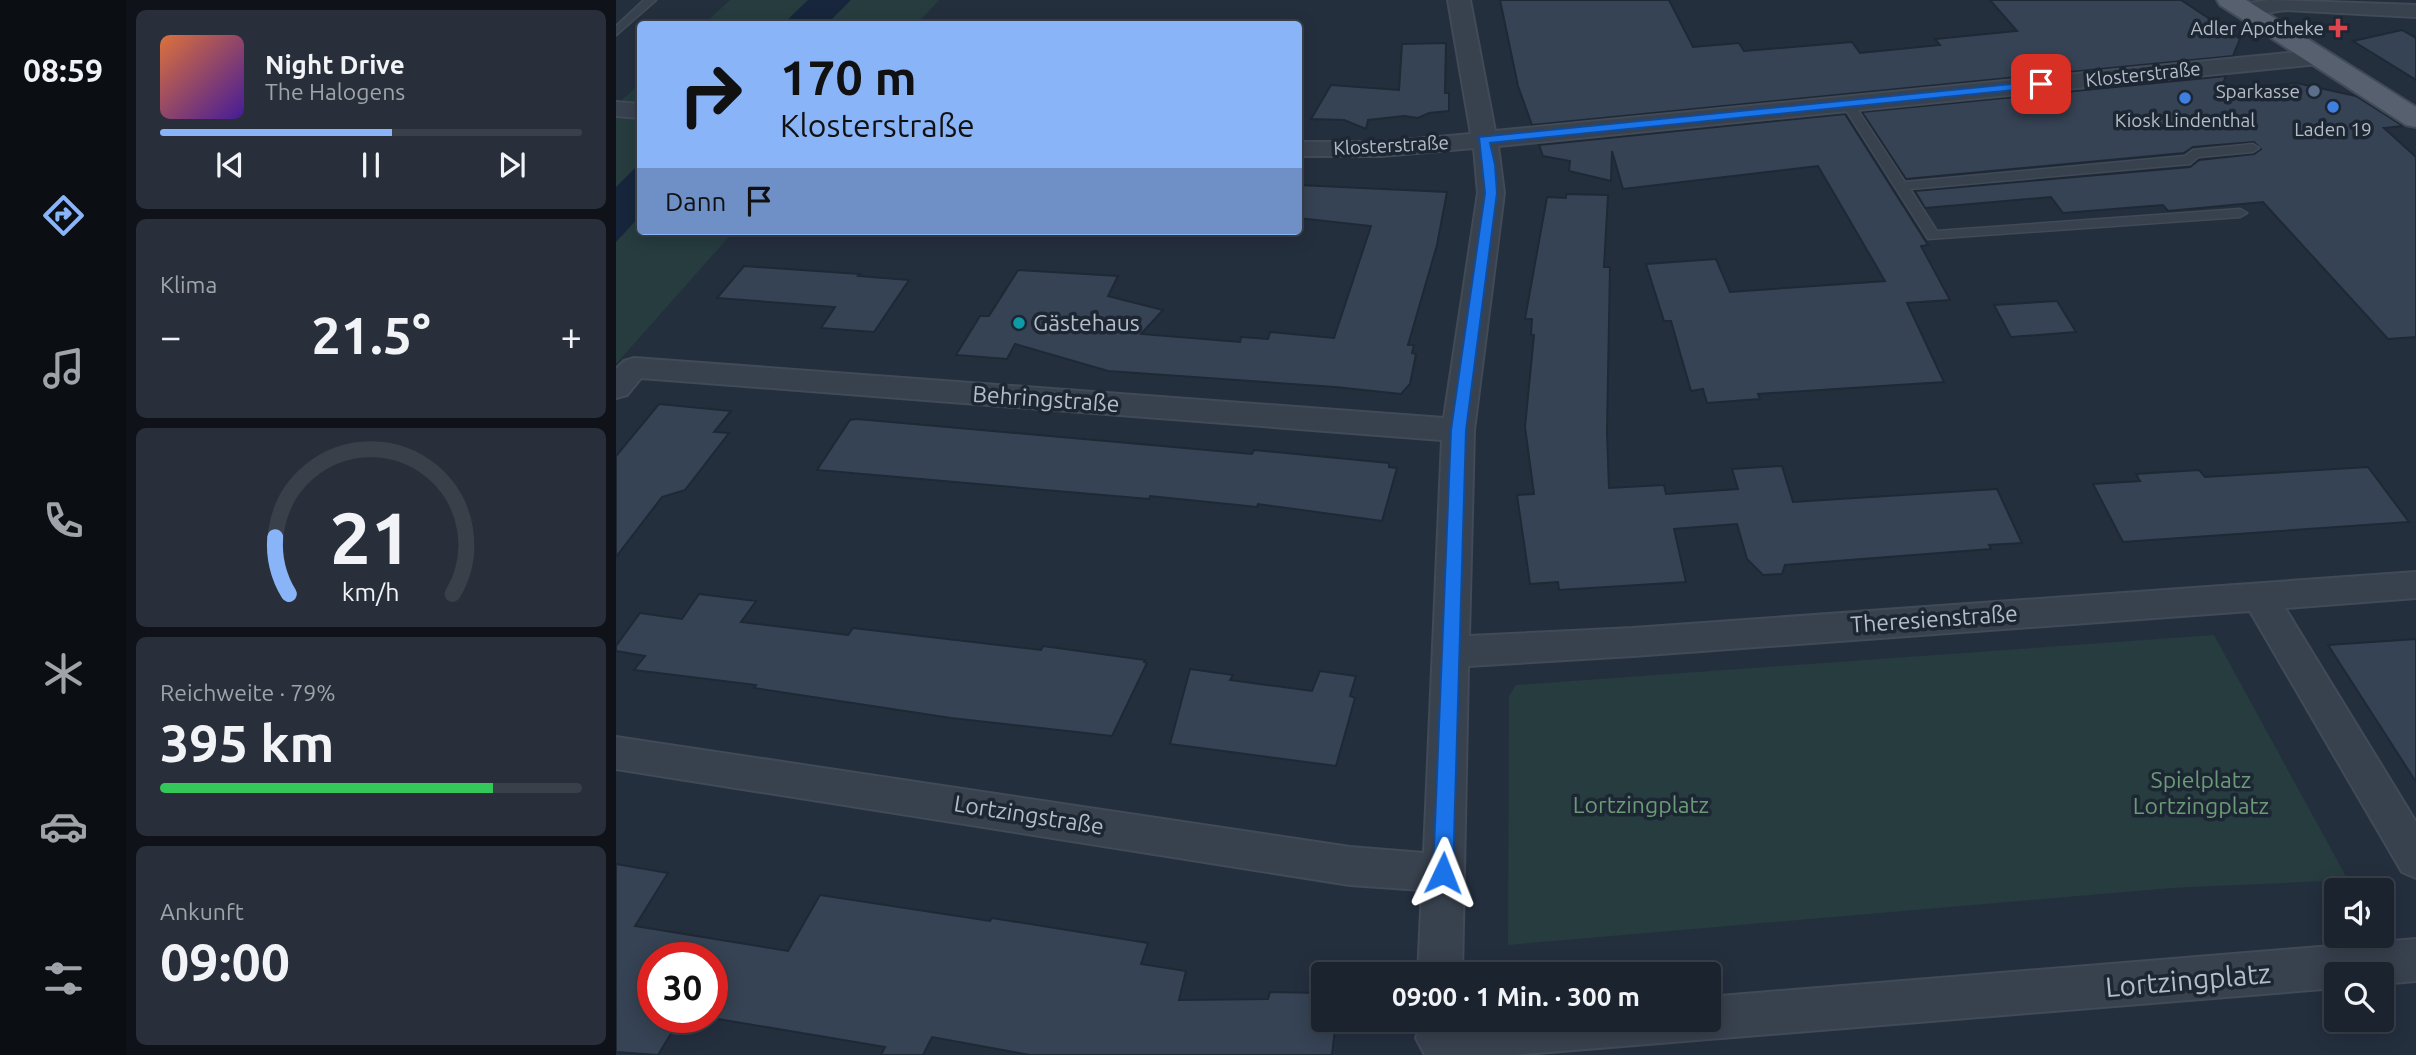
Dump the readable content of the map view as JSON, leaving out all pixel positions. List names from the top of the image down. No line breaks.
{"streets":{"street":["Klosterstraße","Behringstraße","Theresienstraße","Lortzingstraße","Lortzingplatz"]},"parks":["Spielplatz Lortzingplatz","Lortzingplatz"],"places":{"health":["Adler Apotheke"],"other":["Sparkasse","Kiosk Lindenthal","Laden 19","Gästehaus"]},"page":{"tabs":"08:59","turn":["170 m","Klosterstraße"],"song":["Night Drive","The Halogens"],"then":"Dann","tile":["Klima",["Reichweite · 79%","395 km"],["Ankunft","09:00"]],"heat":["−","21.5°","+"],"limit":"30","trip":"09:00 · 1 Min. · 300 m","gauge":["21","km/h"]}}
